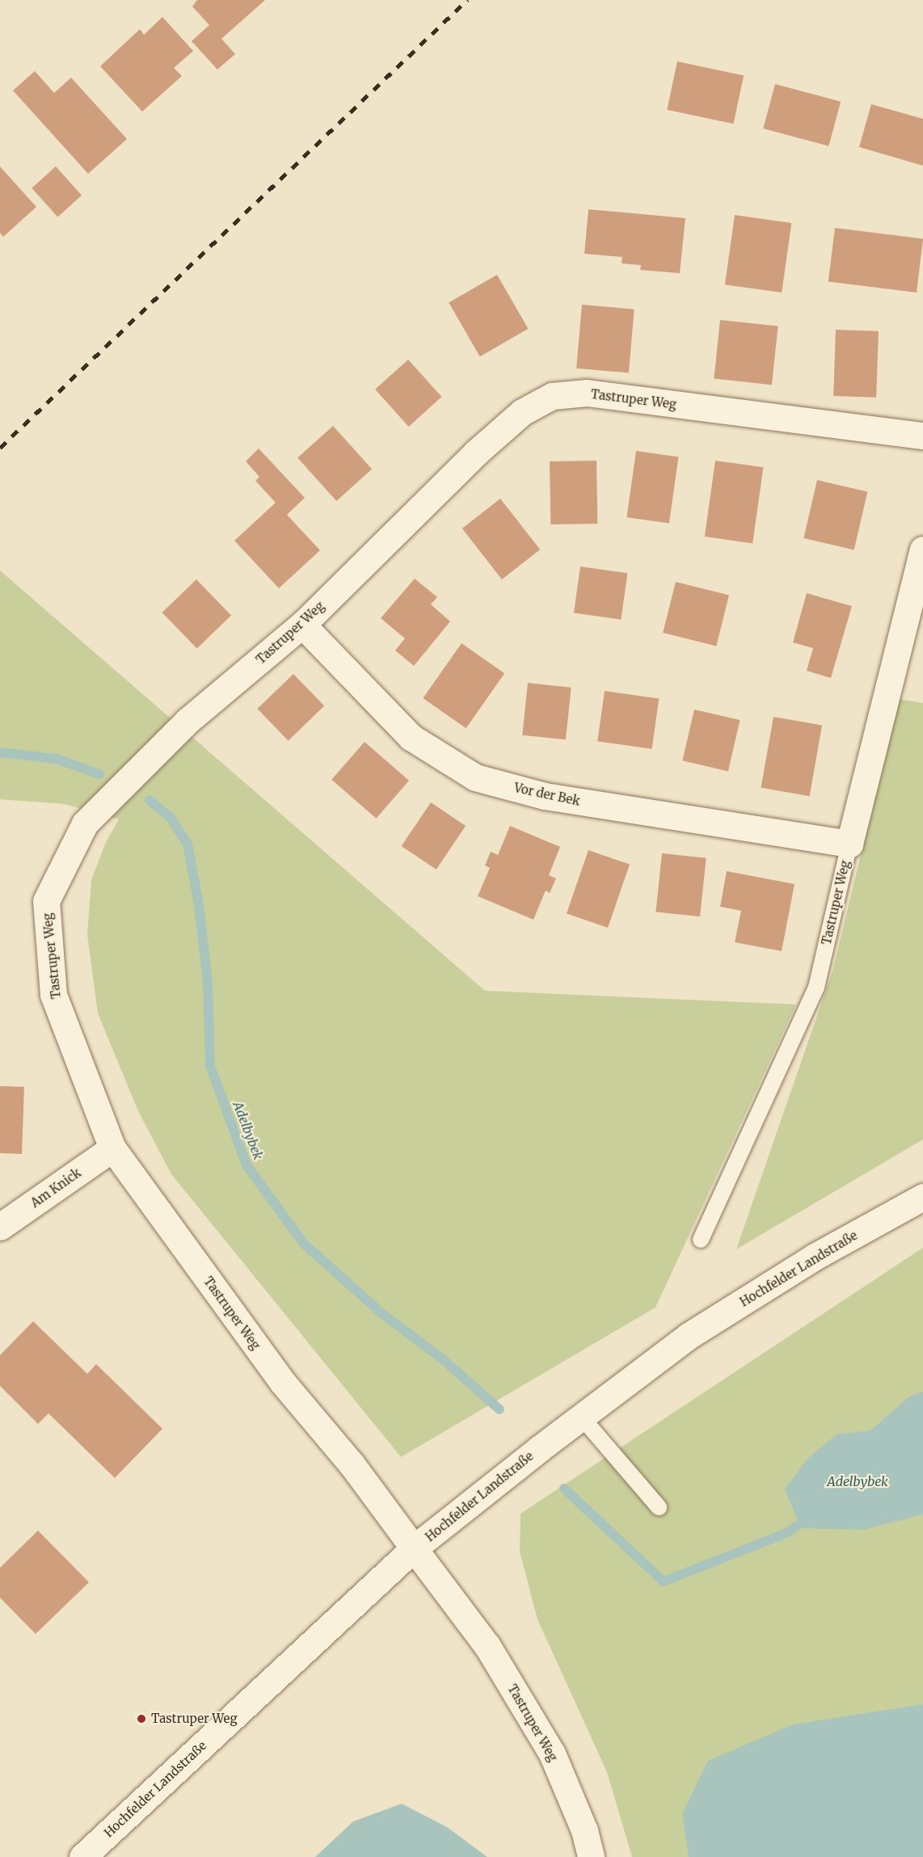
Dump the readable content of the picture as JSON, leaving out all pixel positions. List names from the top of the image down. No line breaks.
{"streets":{"street":["Tastruper Weg","Vor der Bek","Am Knick","Hochfelder Landstraße"]},"crossings":[["Tastruper Weg","Vor der Bek"],["Tastruper Weg","Am Knick"],["Tastruper Weg","Hochfelder Landstraße"]],"water":["Adelbybek"],"places":["Tastruper Weg"]}
